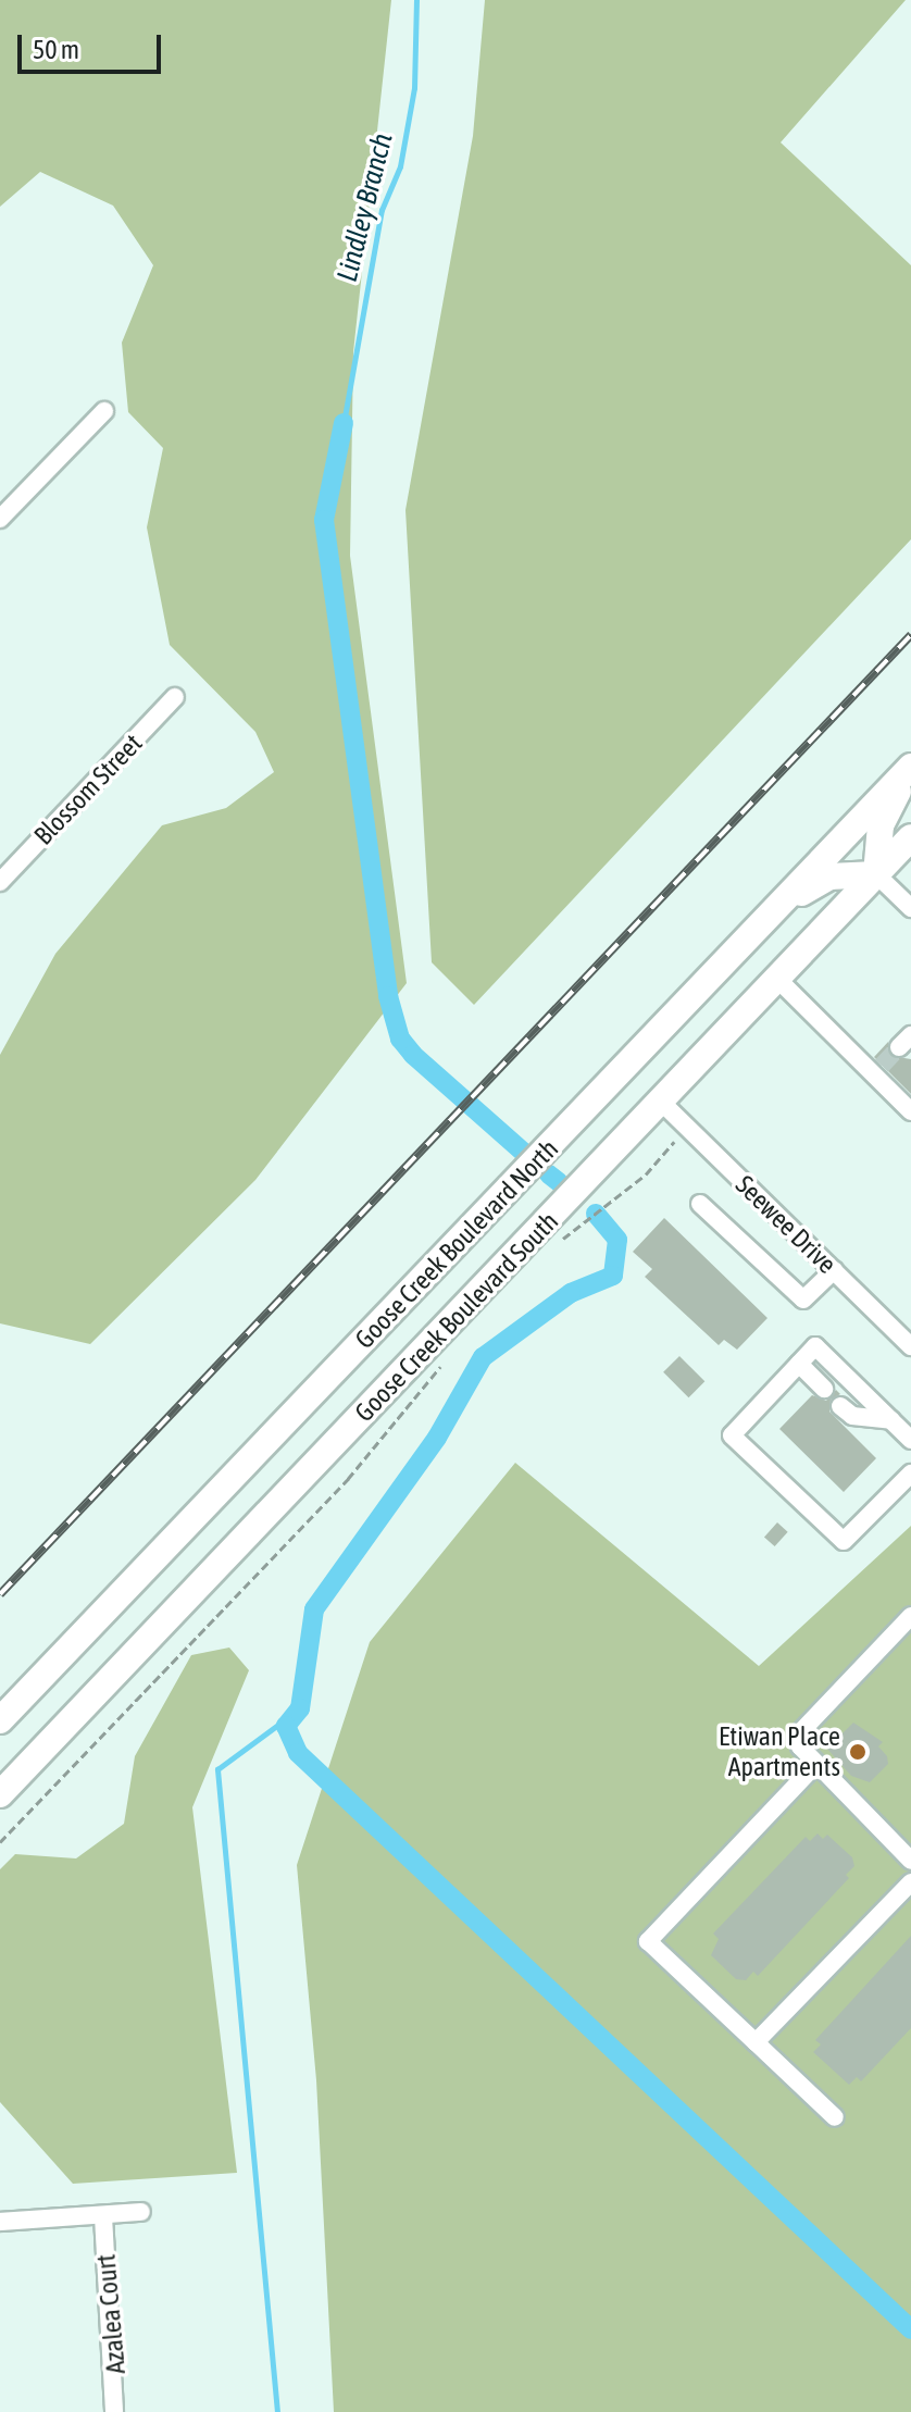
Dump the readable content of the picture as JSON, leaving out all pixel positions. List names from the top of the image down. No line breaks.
{"streets":{"highway":["Goose Creek Boulevard North","Goose Creek Boulevard South"],"street":["Blossom Street","Seewee Drive","Azalea Court"]},"crossings":[["Seewee Drive","Goose Creek Boulevard South"]],"water":["Lindley Branch"],"places":["Etiwan Place Apartments"],"scale_bar":"50 m"}
